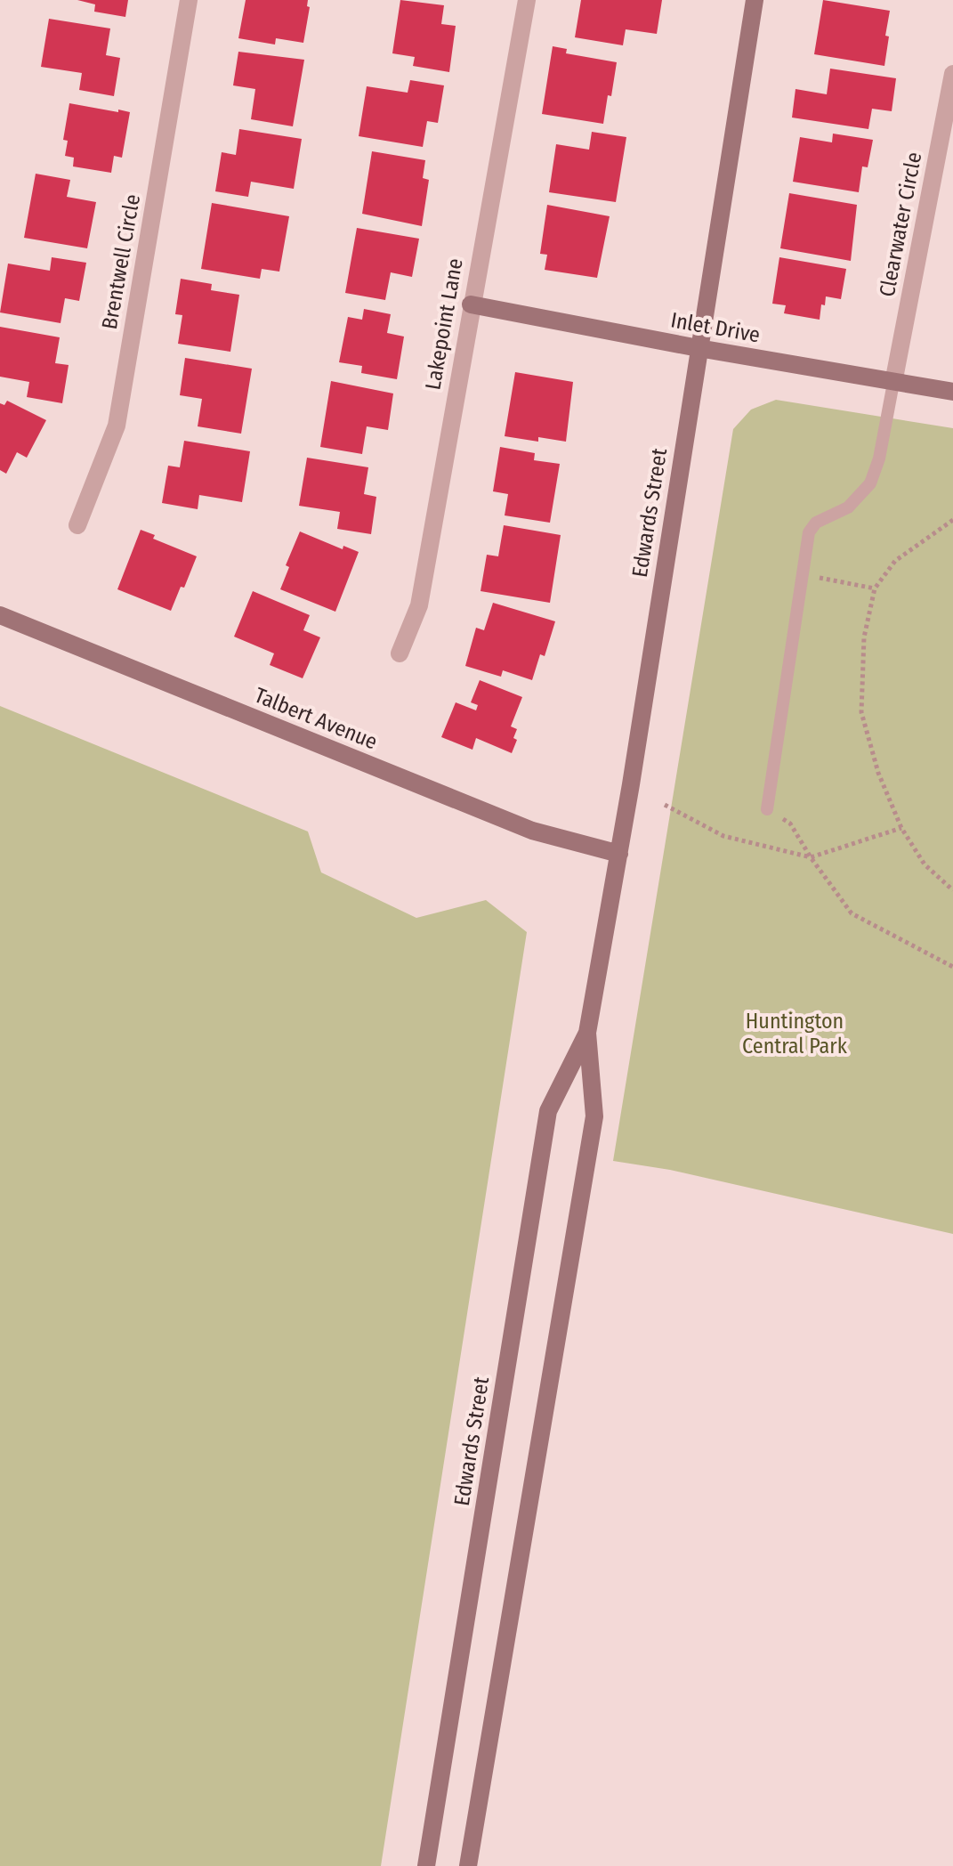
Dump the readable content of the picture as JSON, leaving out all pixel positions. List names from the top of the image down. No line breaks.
{"streets":{"main road":["Inlet Drive","Edwards Street","Talbert Avenue"],"street":["Clearwater Circle","Brentwell Circle","Lakepoint Lane"]},"crossings":[["Clearwater Circle","Inlet Drive"],["Lakepoint Lane","Inlet Drive"],["Inlet Drive","Edwards Street"],["Edwards Street","Talbert Avenue"]],"parks":["Huntington Central Park"]}
